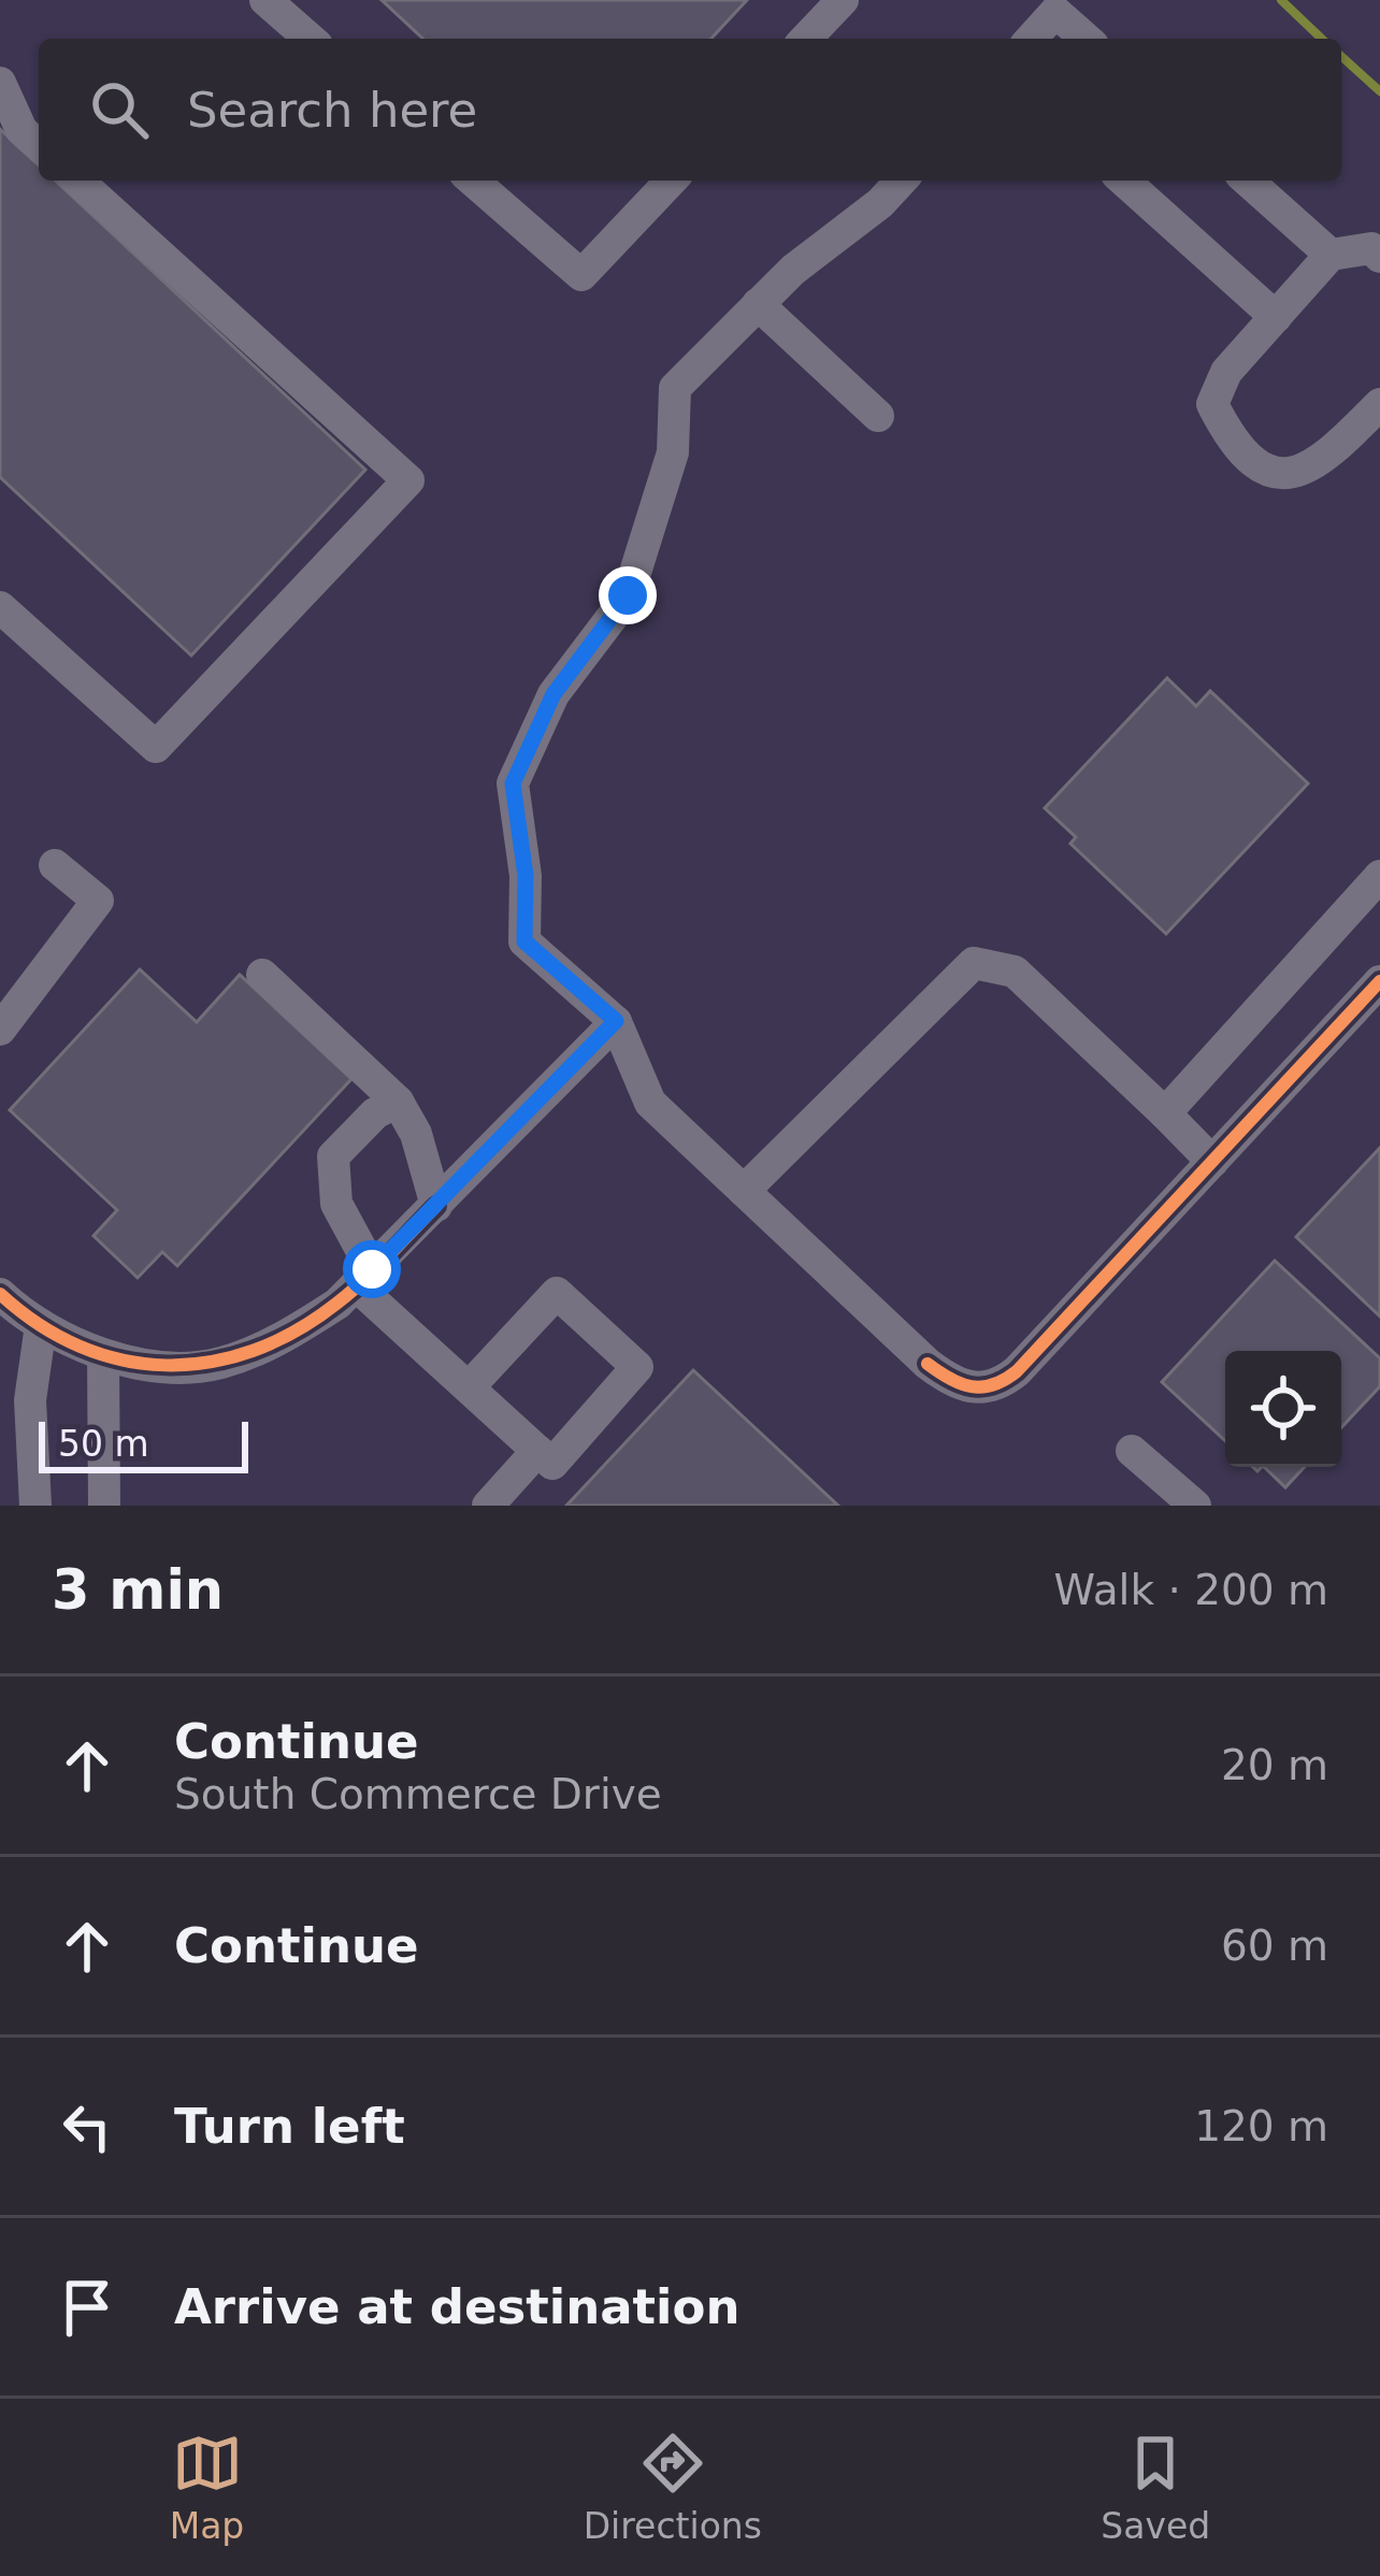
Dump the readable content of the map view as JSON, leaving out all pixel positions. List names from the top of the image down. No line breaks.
{"scale_bar":"50 m","page":{"search":"Search here","scale":"50 m","heading":["3 min","Walk · 200 m"],"list":[["Continue","South Commerce Drive","20 m"],["Continue","60 m"],["Turn left","120 m"],"Arrive at destination"],"nav":["Map","Directions","Saved"]}}
